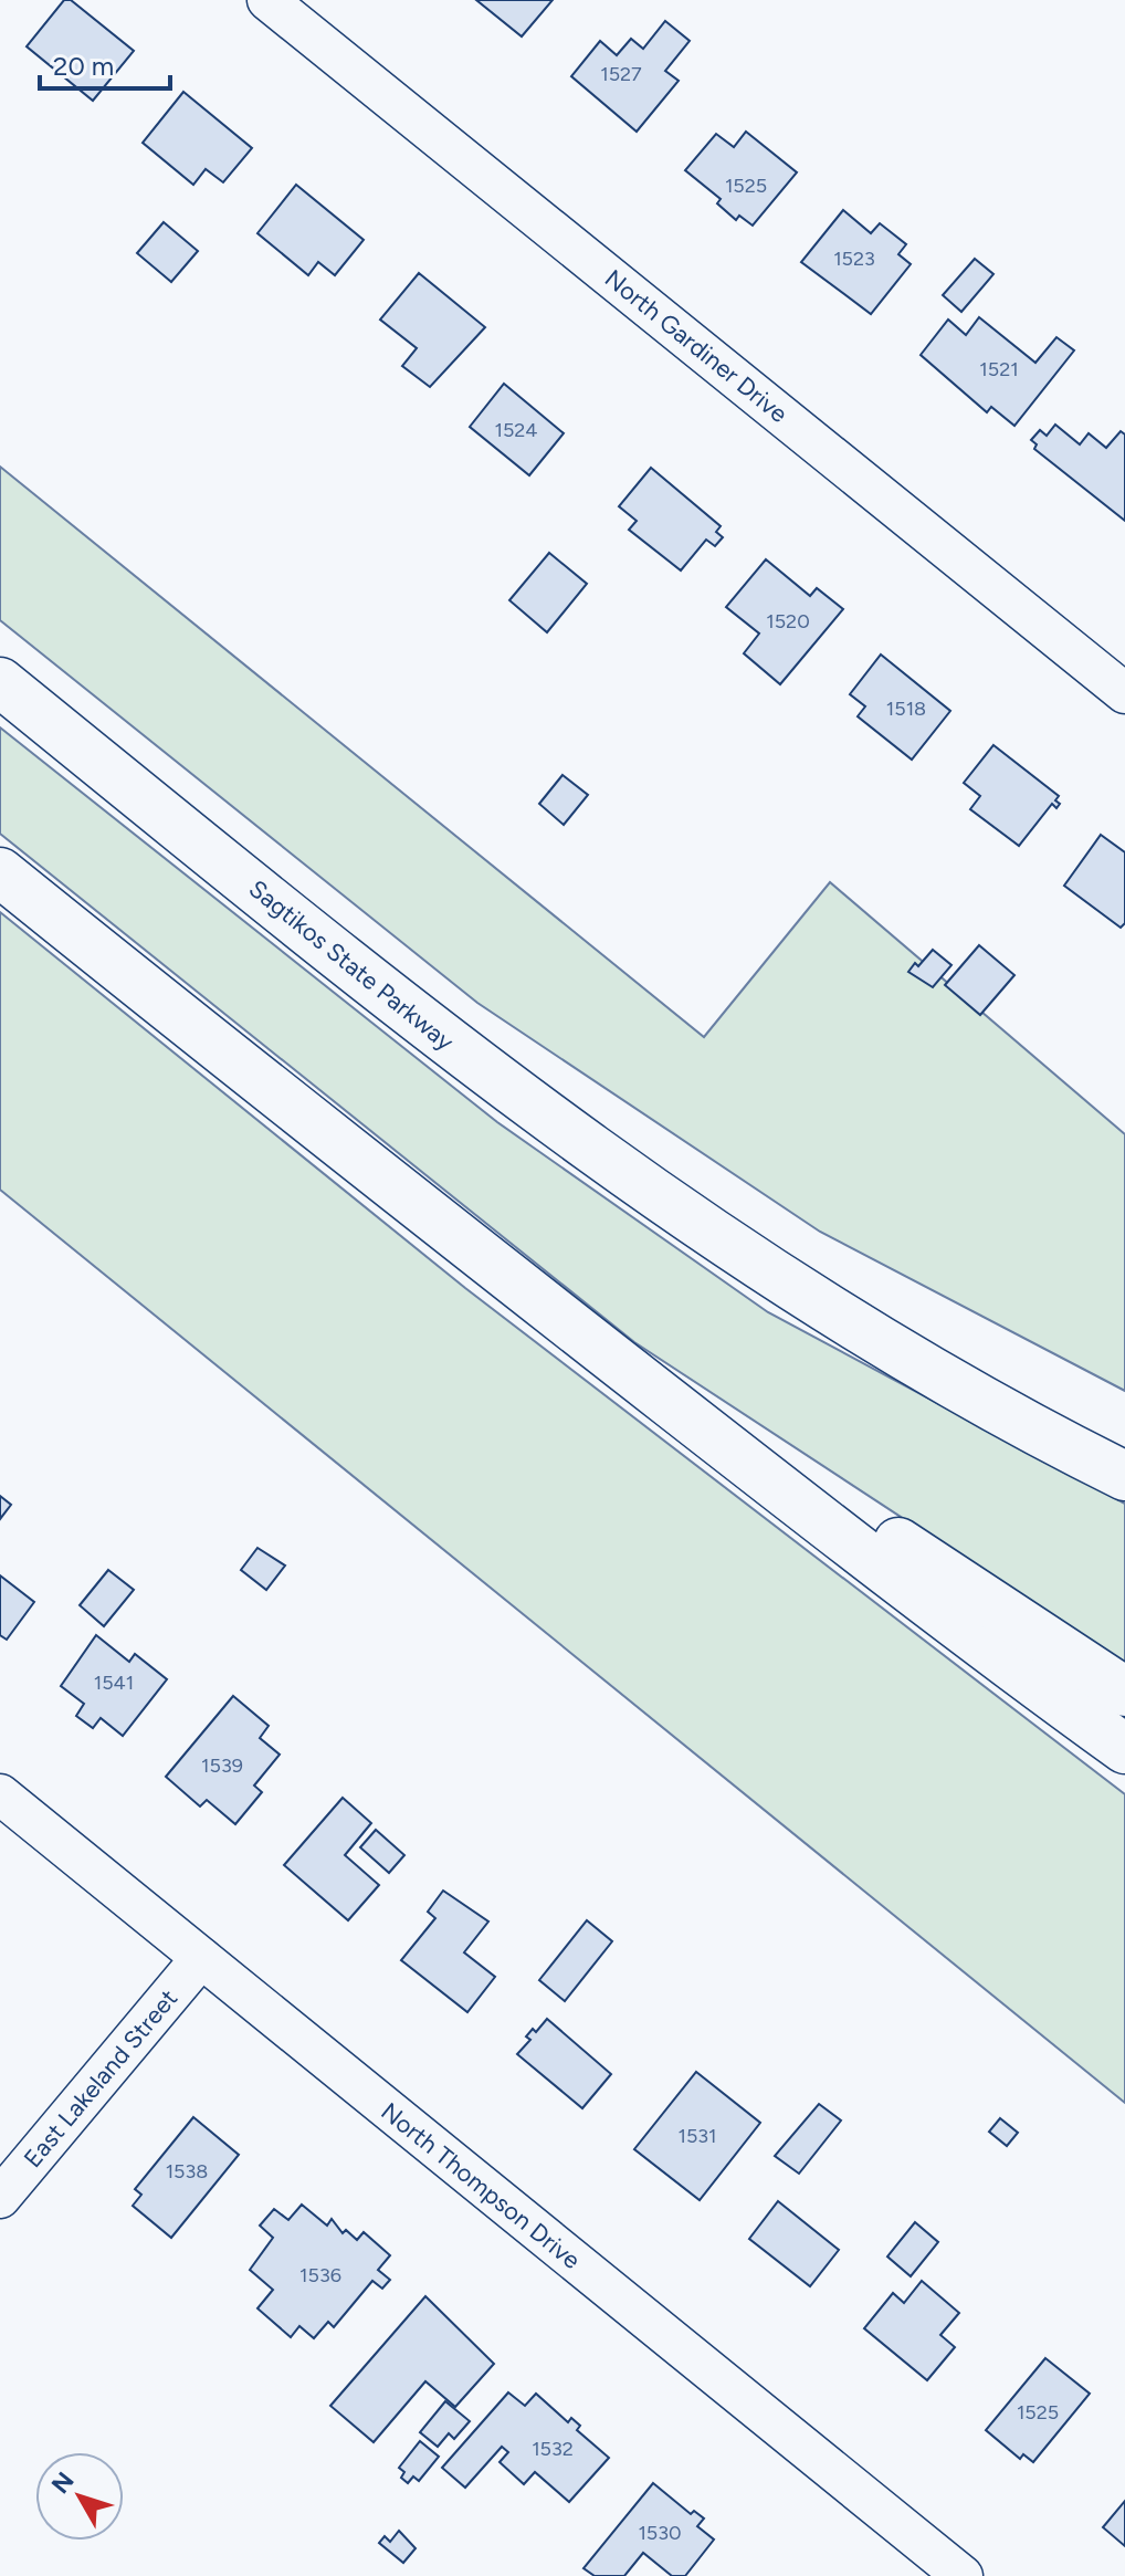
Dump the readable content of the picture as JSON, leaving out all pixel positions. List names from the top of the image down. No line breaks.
{"streets":{"highway":["Sagtikos State Parkway"],"street":["North Gardiner Drive","East Lakeland Street","North Thompson Drive"]},"crossings":[["East Lakeland Street","North Thompson Drive"]],"house_numbers":["1527","1525","1523","1521","1524","1520","1518","1541","1539","1531","1538","1536","1525","1532","1530"],"scale_bar":"20 m","north":"top left"}
